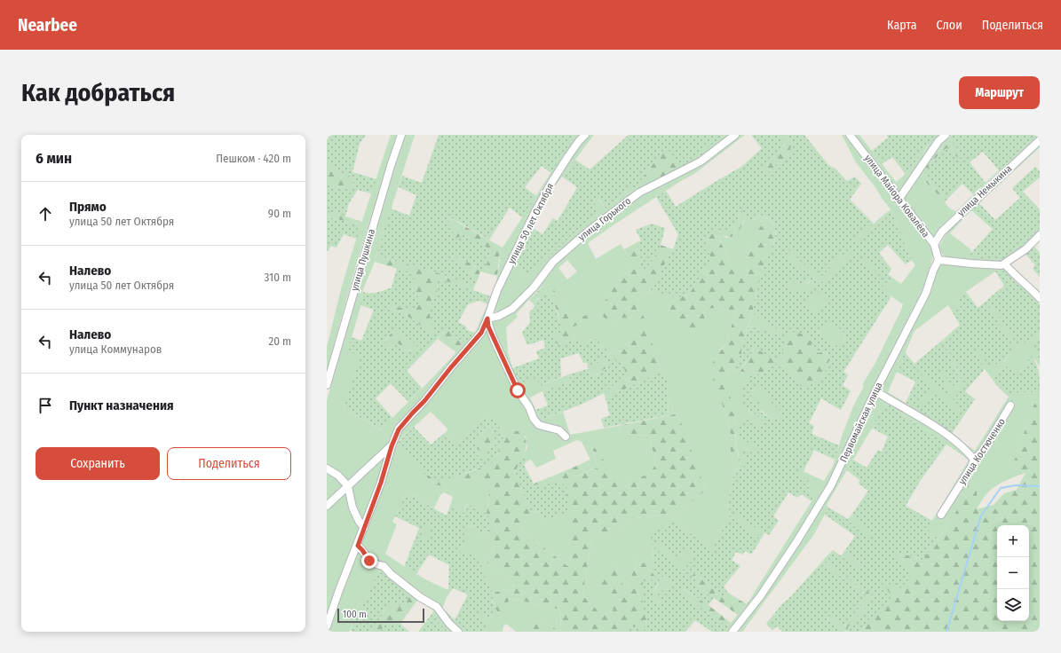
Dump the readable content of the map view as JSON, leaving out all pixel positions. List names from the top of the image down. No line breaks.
{"streets":{"street":["улица Немыкина","улица Майора Ковалёва","улица Горького","улица 50 лет Октября","улица Пушкина","Первомайская улица","улица Костюченко"]},"crossings":[["улица Немыкина","улица Майора Ковалёва"],["улица Майора Ковалёва","Первомайская улица"],["улица Горького","улица 50 лет Октября"]],"scale_bar":"100 m","page":{"header":"Nearbee","nav":["Карта","Слои","Поделиться"],"buttons":["Маршрут",["Сохранить","Поделиться"]],"title":"Как добраться","heading":["6 мин","Пешком · 420 m"],"list":[["Прямо","улица 50 лет Октября","90 m"],["Налево","улица 50 лет Октября","310 m"],["Налево","улица Коммунаров","20 m"],"Пункт назначения"],"map_buttons":["+","−"],"scale":"100 m"}}
